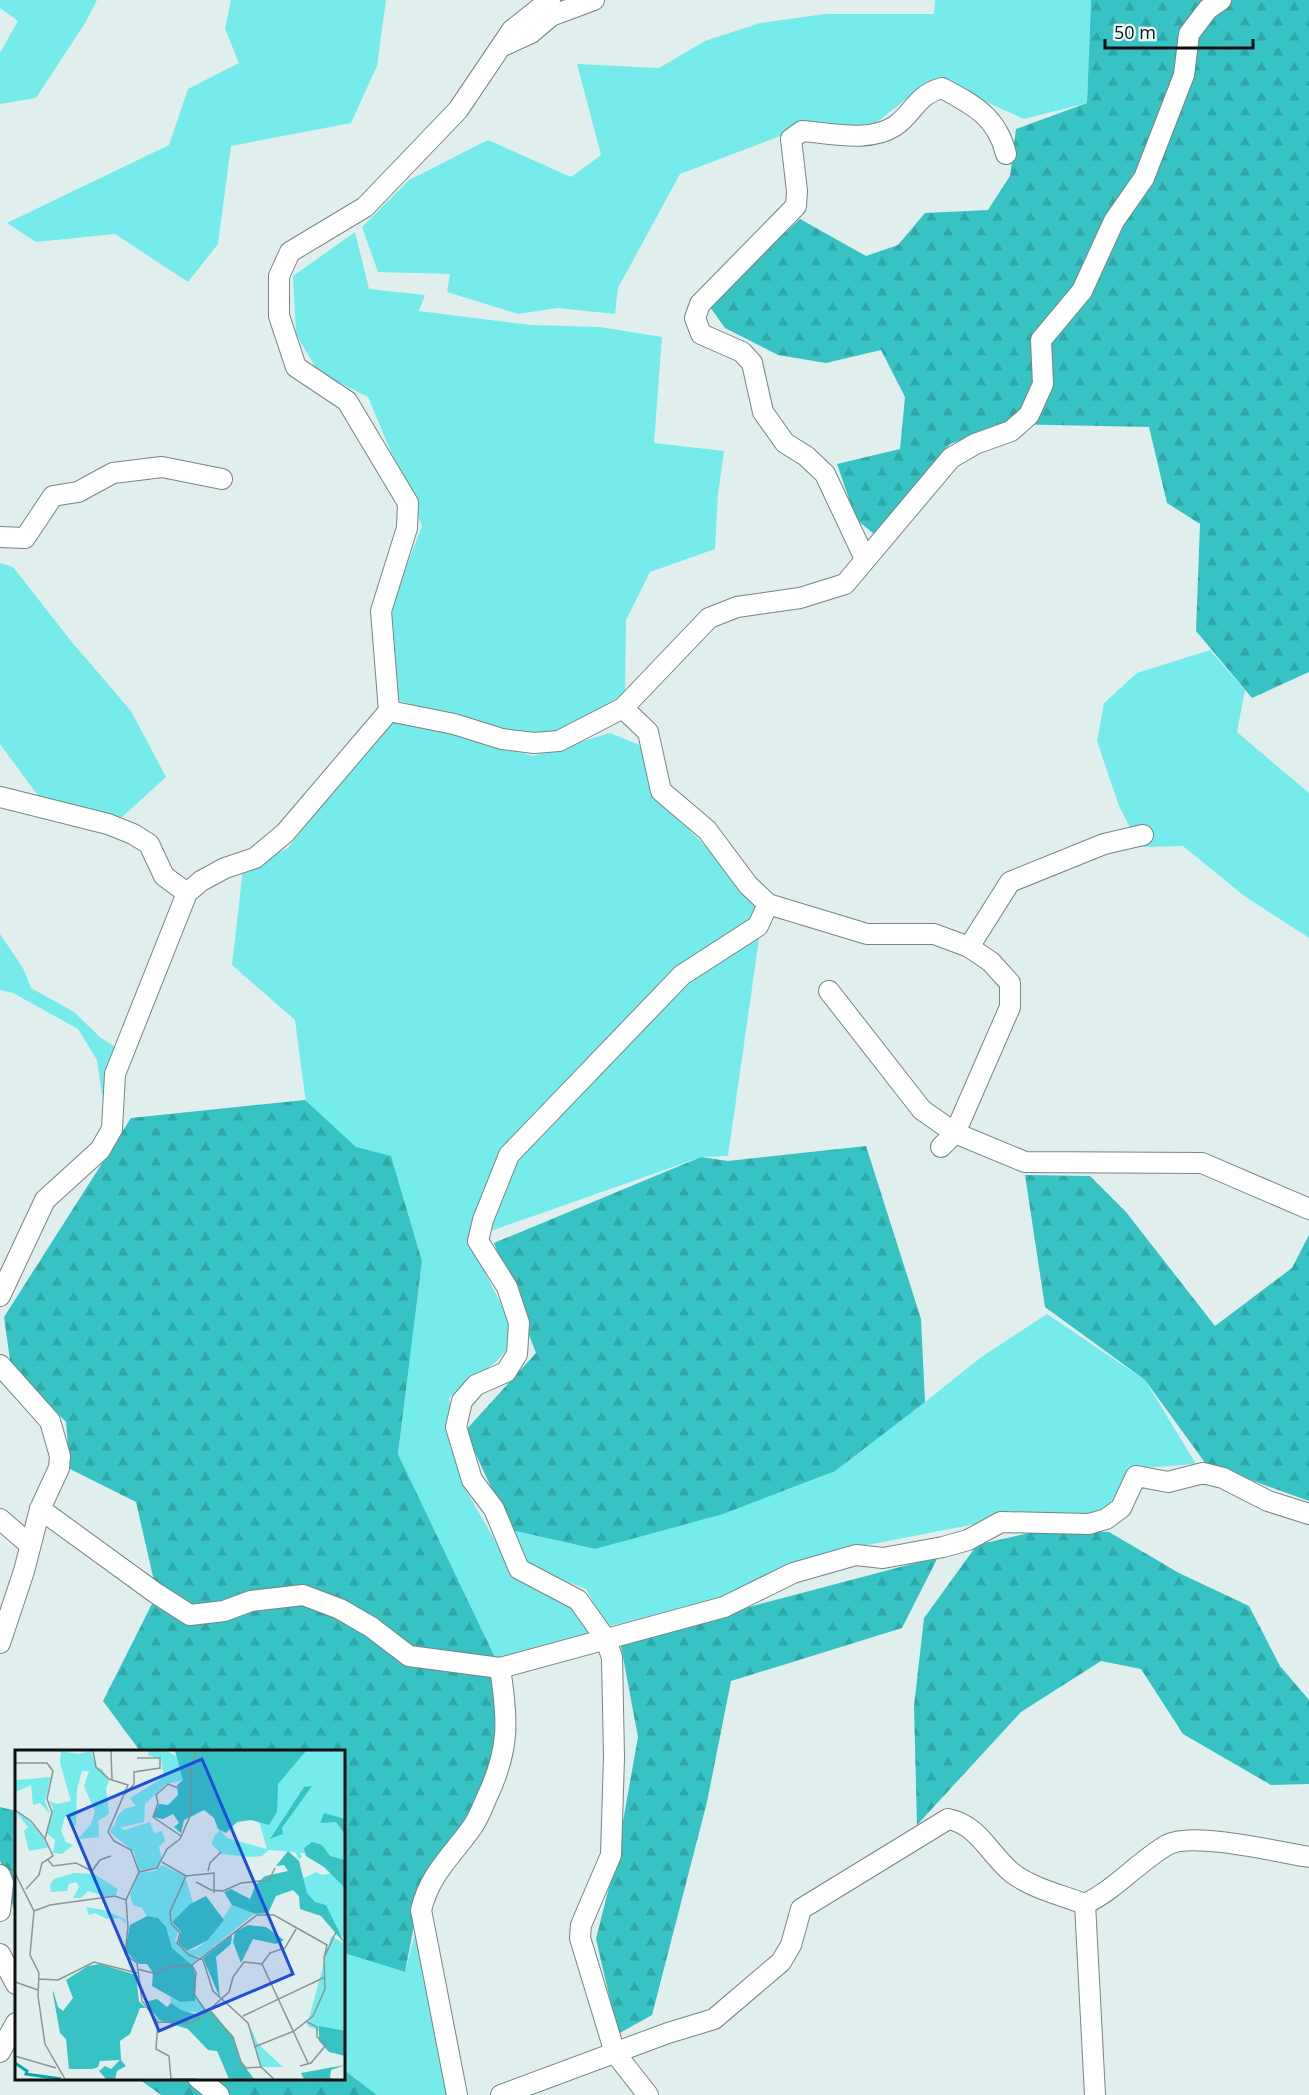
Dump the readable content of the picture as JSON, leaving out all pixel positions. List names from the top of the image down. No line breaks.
{"scale_bar":"50 m"}
